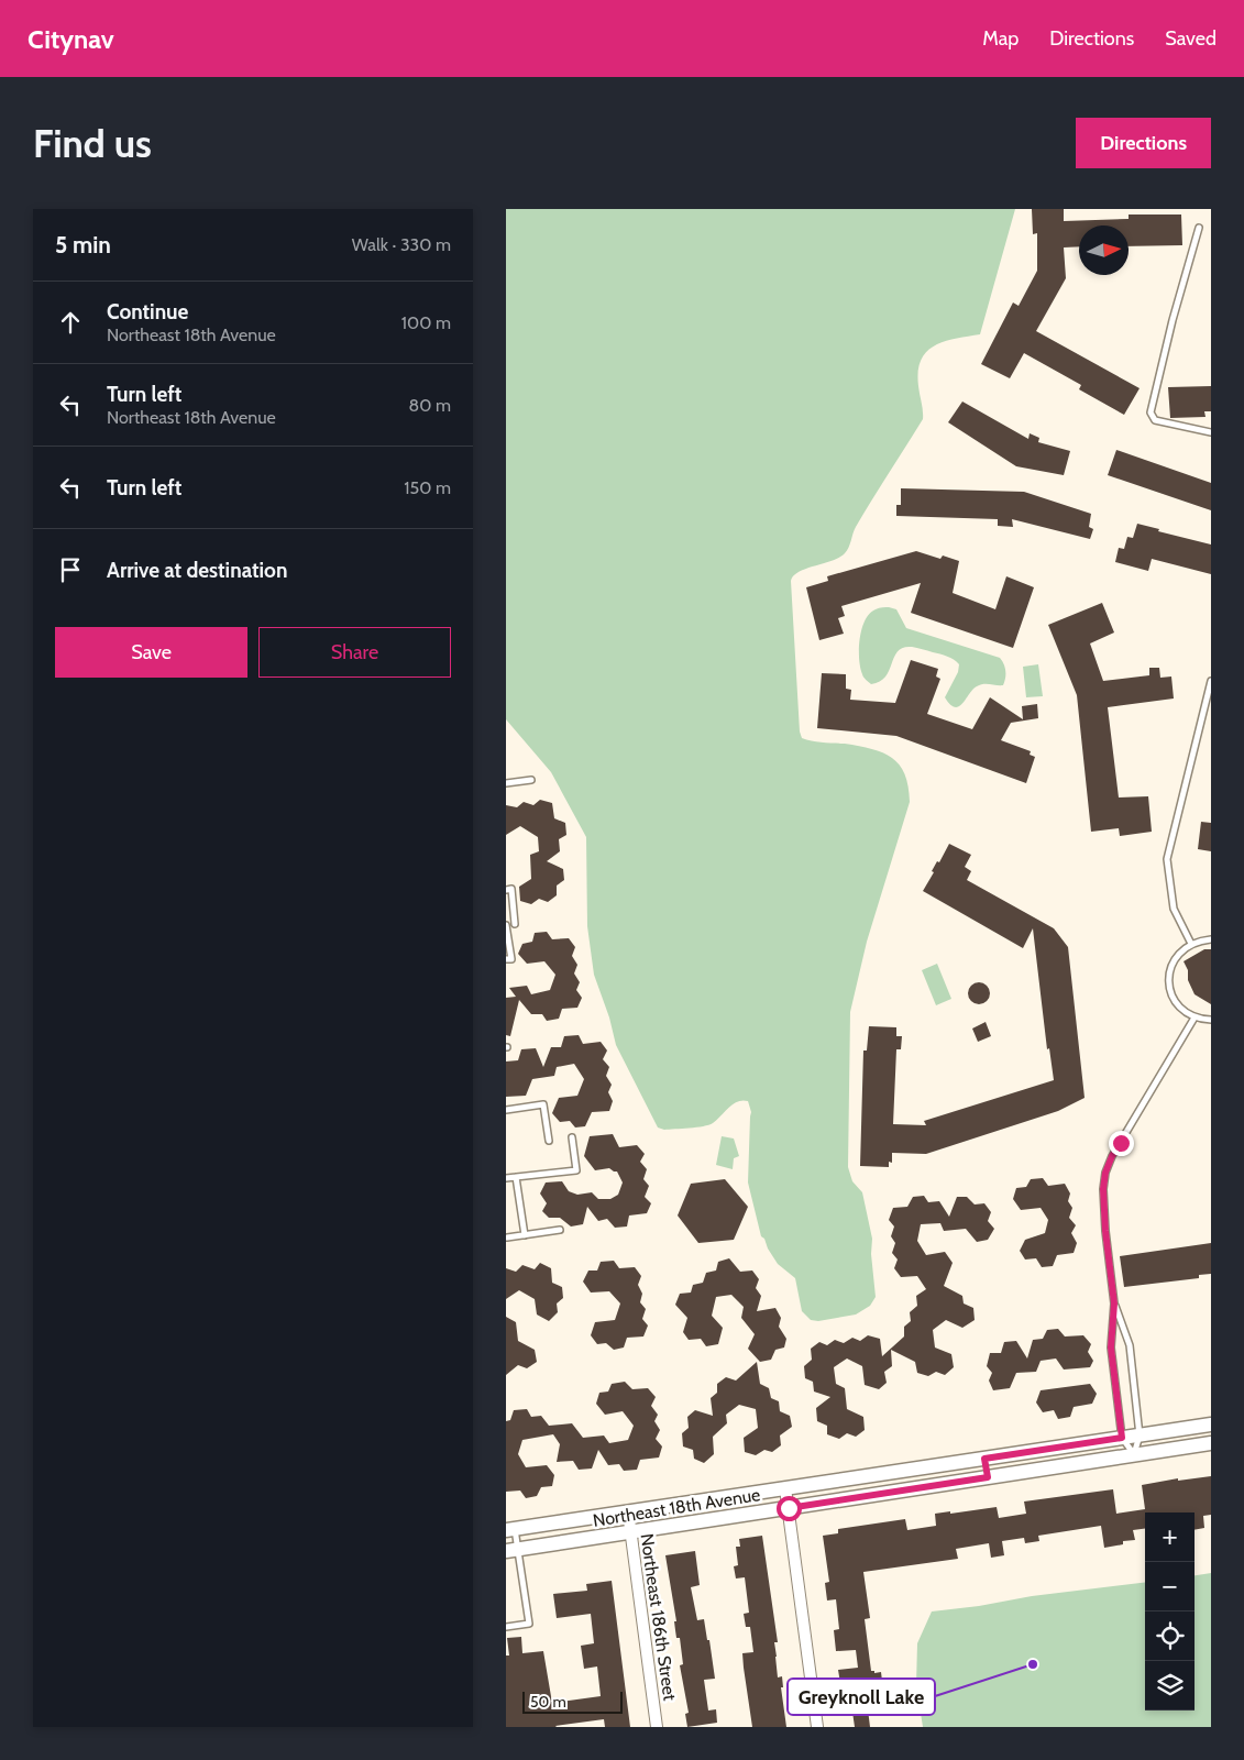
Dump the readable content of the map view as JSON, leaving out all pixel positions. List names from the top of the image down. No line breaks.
{"streets":{"street":["Northeast 18th Avenue","Northeast 186th Street"]},"crossings":[["Northeast 18th Avenue","Northeast 186th Street"]],"places":["Greyknoll Lake"],"scale_bar":"50 m","north":"right","page":{"header":"Citynav","nav":["Map","Directions","Saved"],"buttons":["Directions",["Save","Share"]],"title":"Find us","heading":["5 min","Walk · 330 m"],"list":[["Continue","Northeast 18th Avenue","100 m"],["Turn left","Northeast 18th Avenue","80 m"],["Turn left","150 m"],"Arrive at destination"],"map_buttons":["+","−"],"scale":"50 m"}}
